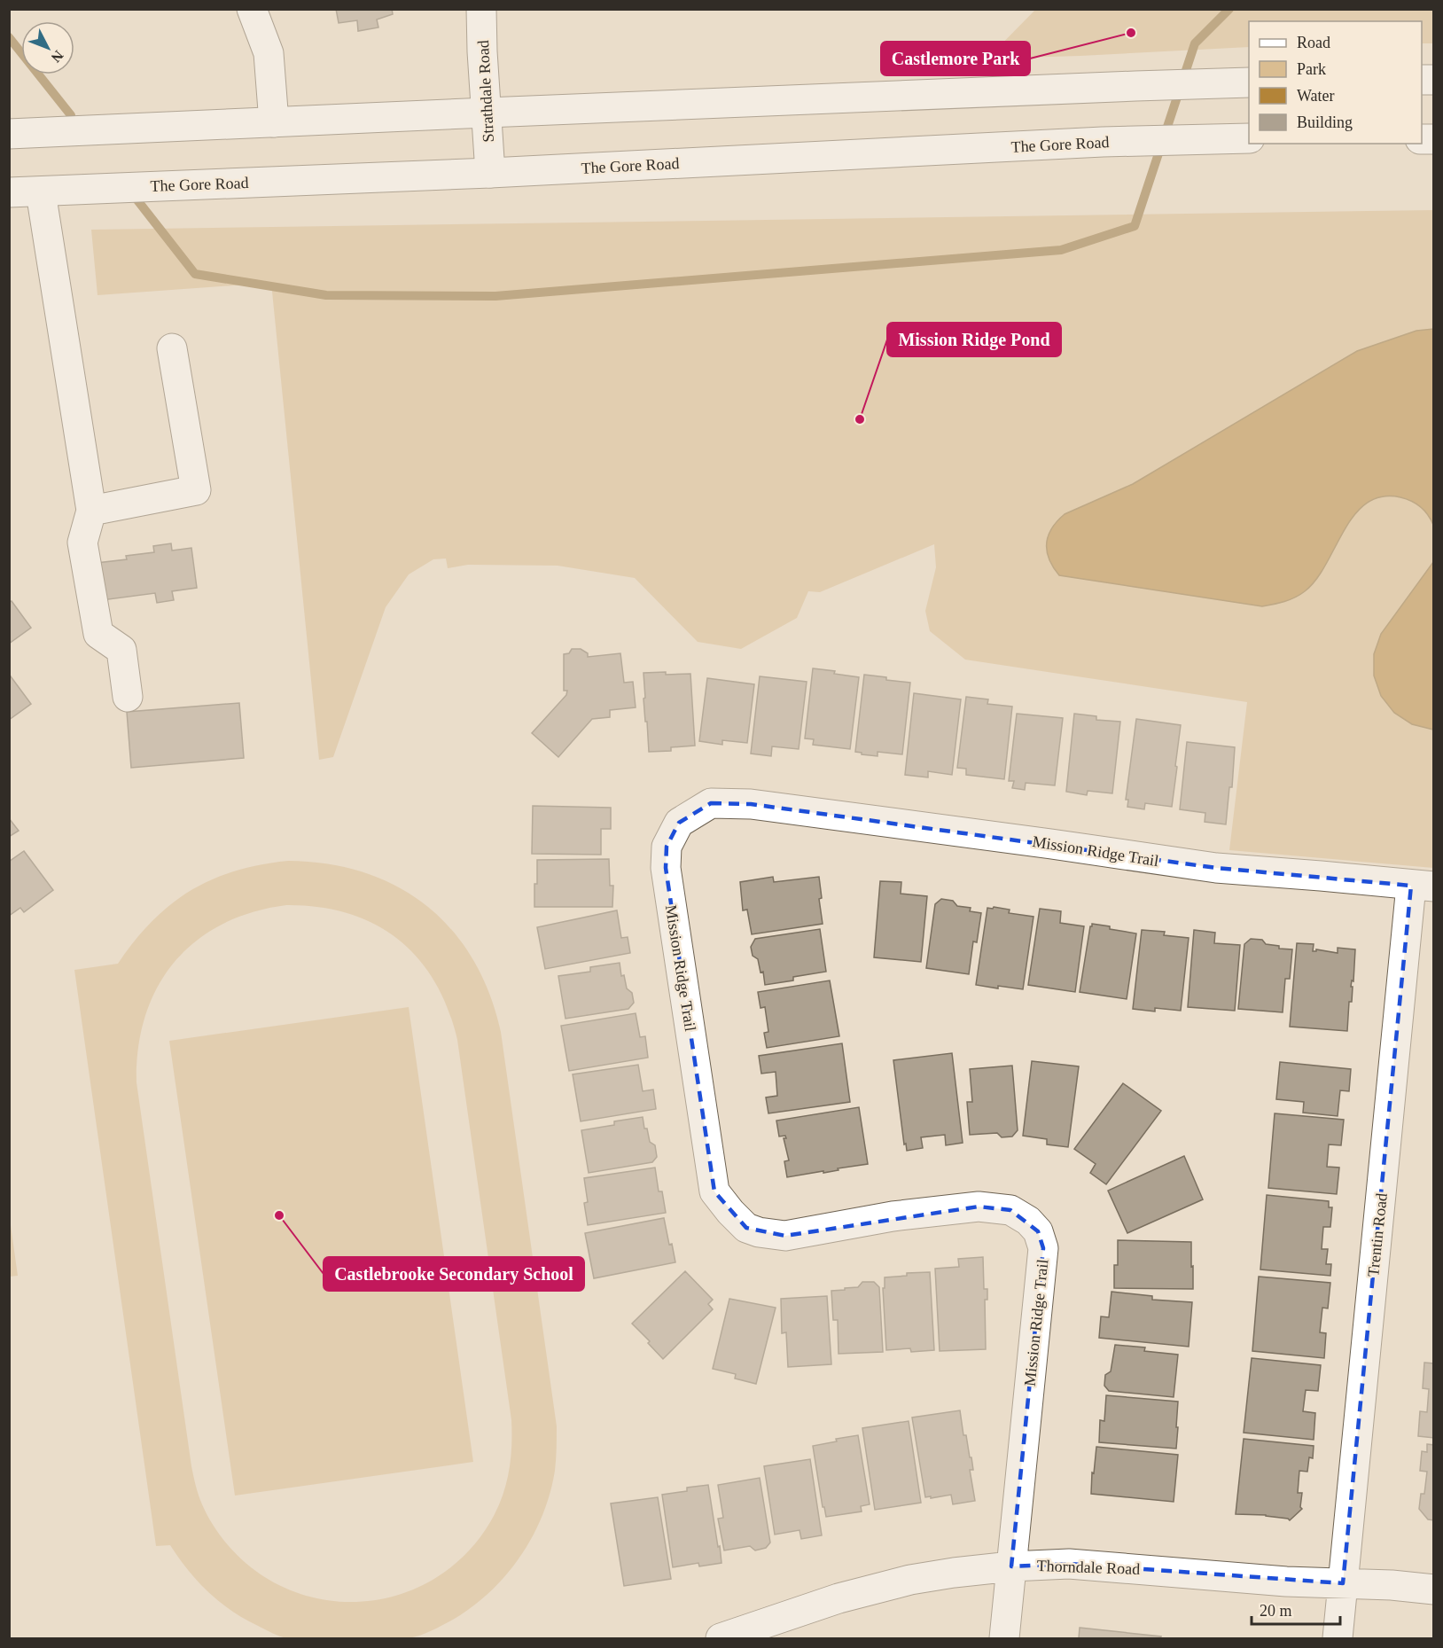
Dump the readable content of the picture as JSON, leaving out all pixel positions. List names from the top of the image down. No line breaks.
{"streets":{"street":["Strathdale Road","The Gore Road","Mission Ridge Trail","Trentin Road","Thorndale Road"]},"crossings":[["Strathdale Road","The Gore Road"],["Mission Ridge Trail","Trentin Road"],["Mission Ridge Trail","Thorndale Road"],["Trentin Road","Thorndale Road"]],"places":["Castlemore Park","Mission Ridge Pond","Castlebrooke Secondary School"],"legend":["Road","Park","Water","Building"],"scale_bar":"20 m","north":"bottom right"}
